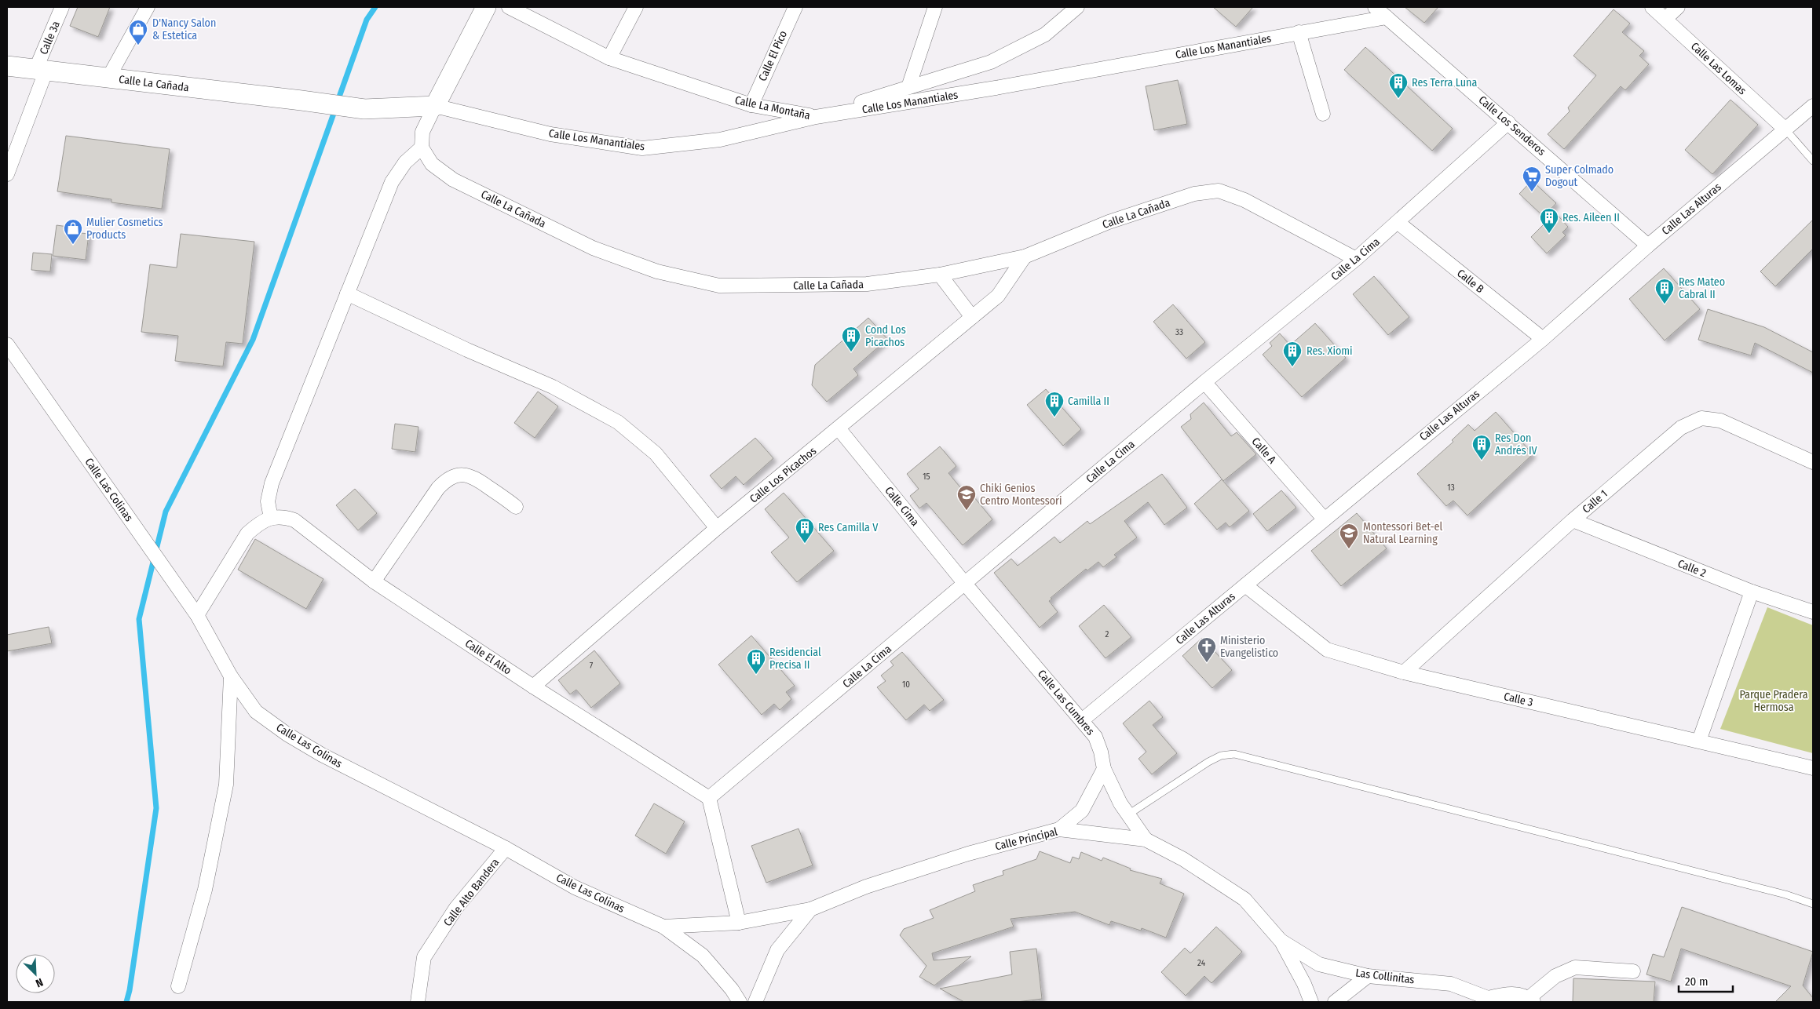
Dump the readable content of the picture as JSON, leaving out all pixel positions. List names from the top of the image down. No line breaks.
{"streets":{"main road":["Calle La Cañada"],"street":["Calle 3a","Calle Los Manantiales","Calle El Pico","Calle Las Lomas","Calle La Montaña","Calle Los Senderos","Calle Las Alturas","Calle La Cima","Calle B","Calle A","Calle Los Picachos","Calle Las Colinas","Calle 1","Calle Cima","Calle 2","Calle El Alto","Calle 3","Calle Las Cumbres","Calle Principal","Calle Alto Bandera","Las Collinitas"]},"crossings":[["Calle 3a","Calle La Cañada"],["Calle Los Manantiales","Calle La Cañada"],["Calle Los Manantiales","Calle La Montaña"],["Calle Los Manantiales","Calle Los Senderos"],["Calle El Pico","Calle La Montaña"],["Calle Las Lomas","Calle Las Alturas"],["Calle La Cañada","Calle La Cima"],["Calle La Cañada","Calle Los Picachos"],["Calle Los Senderos","Calle Las Alturas"],["Calle Los Senderos","Calle La Cima"],["Calle Las Alturas","Calle B"],["Calle Las Alturas","Calle A"],["Calle Las Alturas","Calle 3"],["Calle Las Alturas","Calle Las Cumbres"],["Calle La Cima","Calle B"],["Calle La Cima","Calle A"],["Calle La Cima","Calle Cima"],["Calle La Cima","Calle El Alto"],["Calle La Cima","Calle Las Cumbres"],["Calle Los Picachos","Calle Cima"],["Calle Los Picachos","Calle El Alto"],["Calle Las Colinas","Calle Alto Bandera"],["Calle 1","Calle 2"],["Calle 1","Calle 3"],["Calle Cima","Calle Las Cumbres"],["Calle Las Cumbres","Calle Principal"],["Calle Principal","Las Collinitas"]],"parks":["Parque Pradera Hermosa"],"places":{"shop":["D'Nancy Salon & Estetica","Mulier Cosmetics Products"],"building":["Res Terra Luna","Res. Aileen II","Res Mateo Cabral II","Cond Los Picachos","Res. Xiomi","Camilla II","Res Don Andrés IV","Res Camilla V","Residencial Precisa II"],"supermarket":["Super Colmado Dogout"],"school or university":["Chiki Genios Centro Montessori","Montessori Bet-el Natural Learning"],"church":["Ministerio Evangelistico"]},"house_numbers":["33","15","13","2","7","10","24"],"scale_bar":"20 m","north":"bottom right"}
